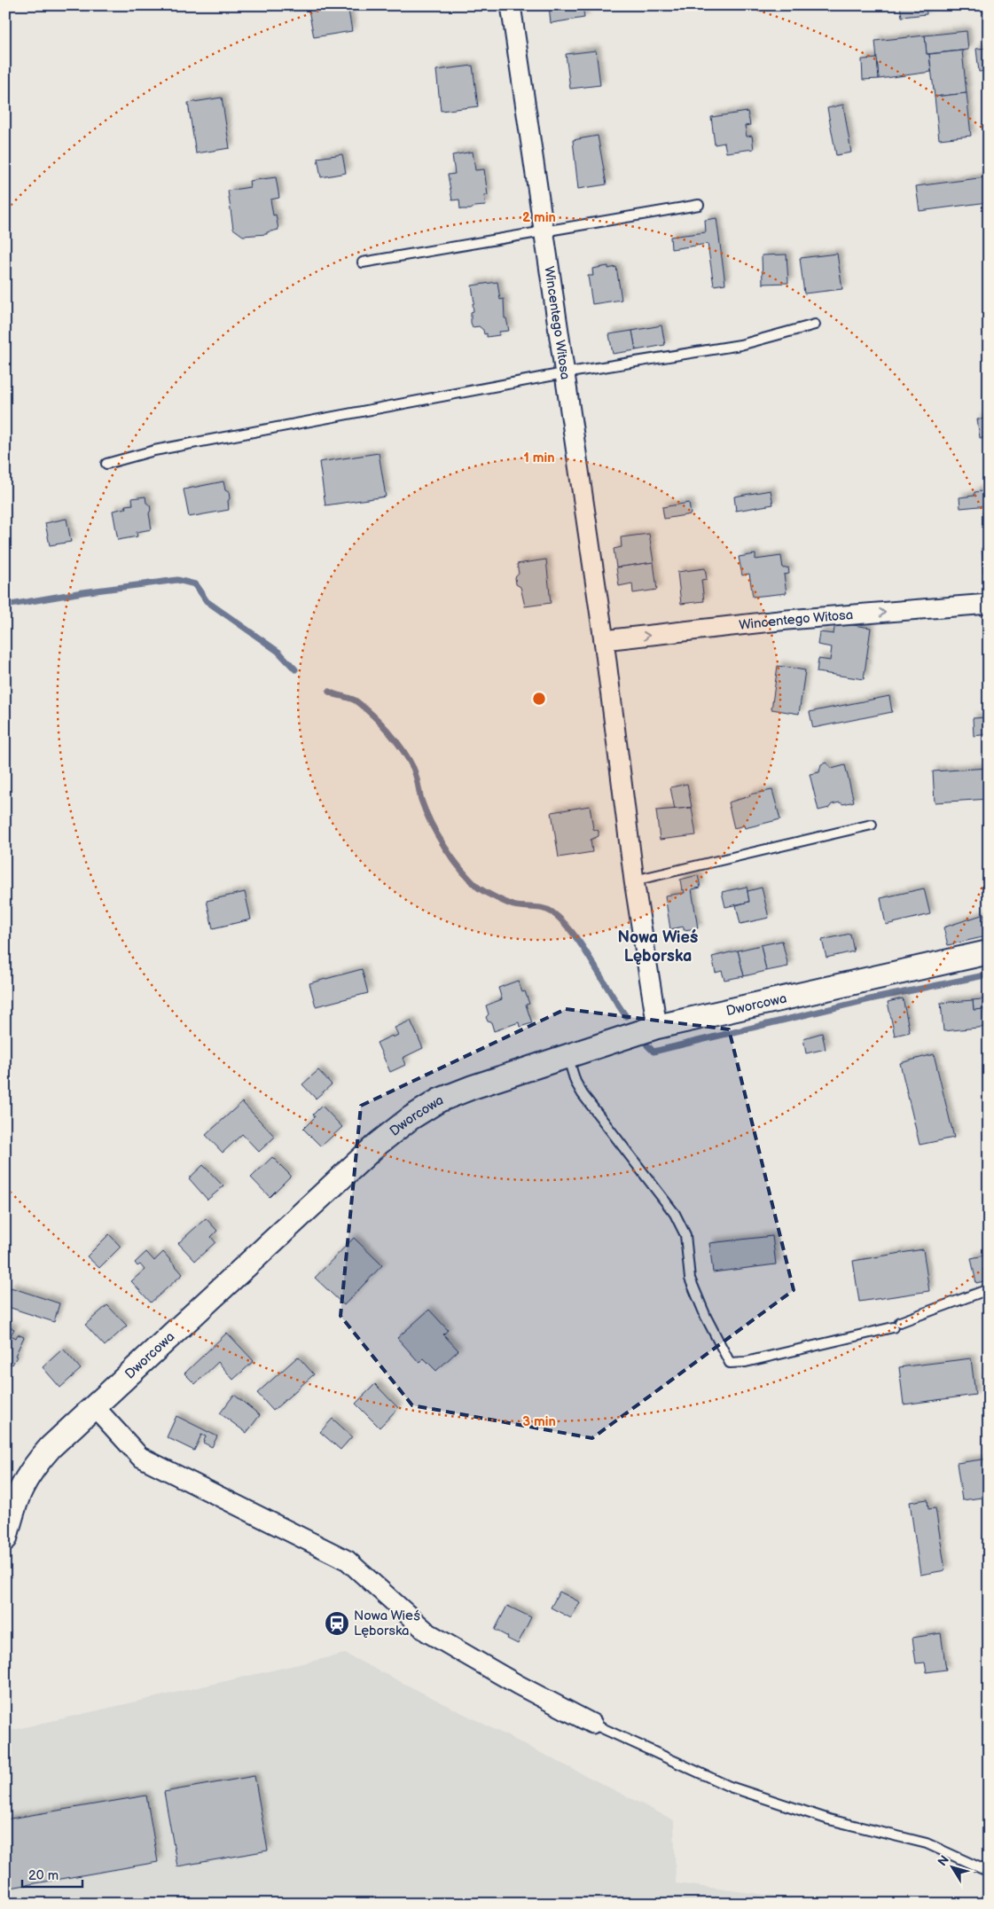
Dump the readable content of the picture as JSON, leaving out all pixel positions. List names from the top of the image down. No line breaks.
{"streets":{"street":["Wincentego Witosa","Dworcowa"]},"crossings":[["Wincentego Witosa","Dworcowa"]],"districts":["Nowa Wieś Lęborska"],"places":{"station":["Nowa Wieś Lęborska"]},"scale_bar":"20 m","north":"top left","rings":["2 min","1 min","3 min"]}
